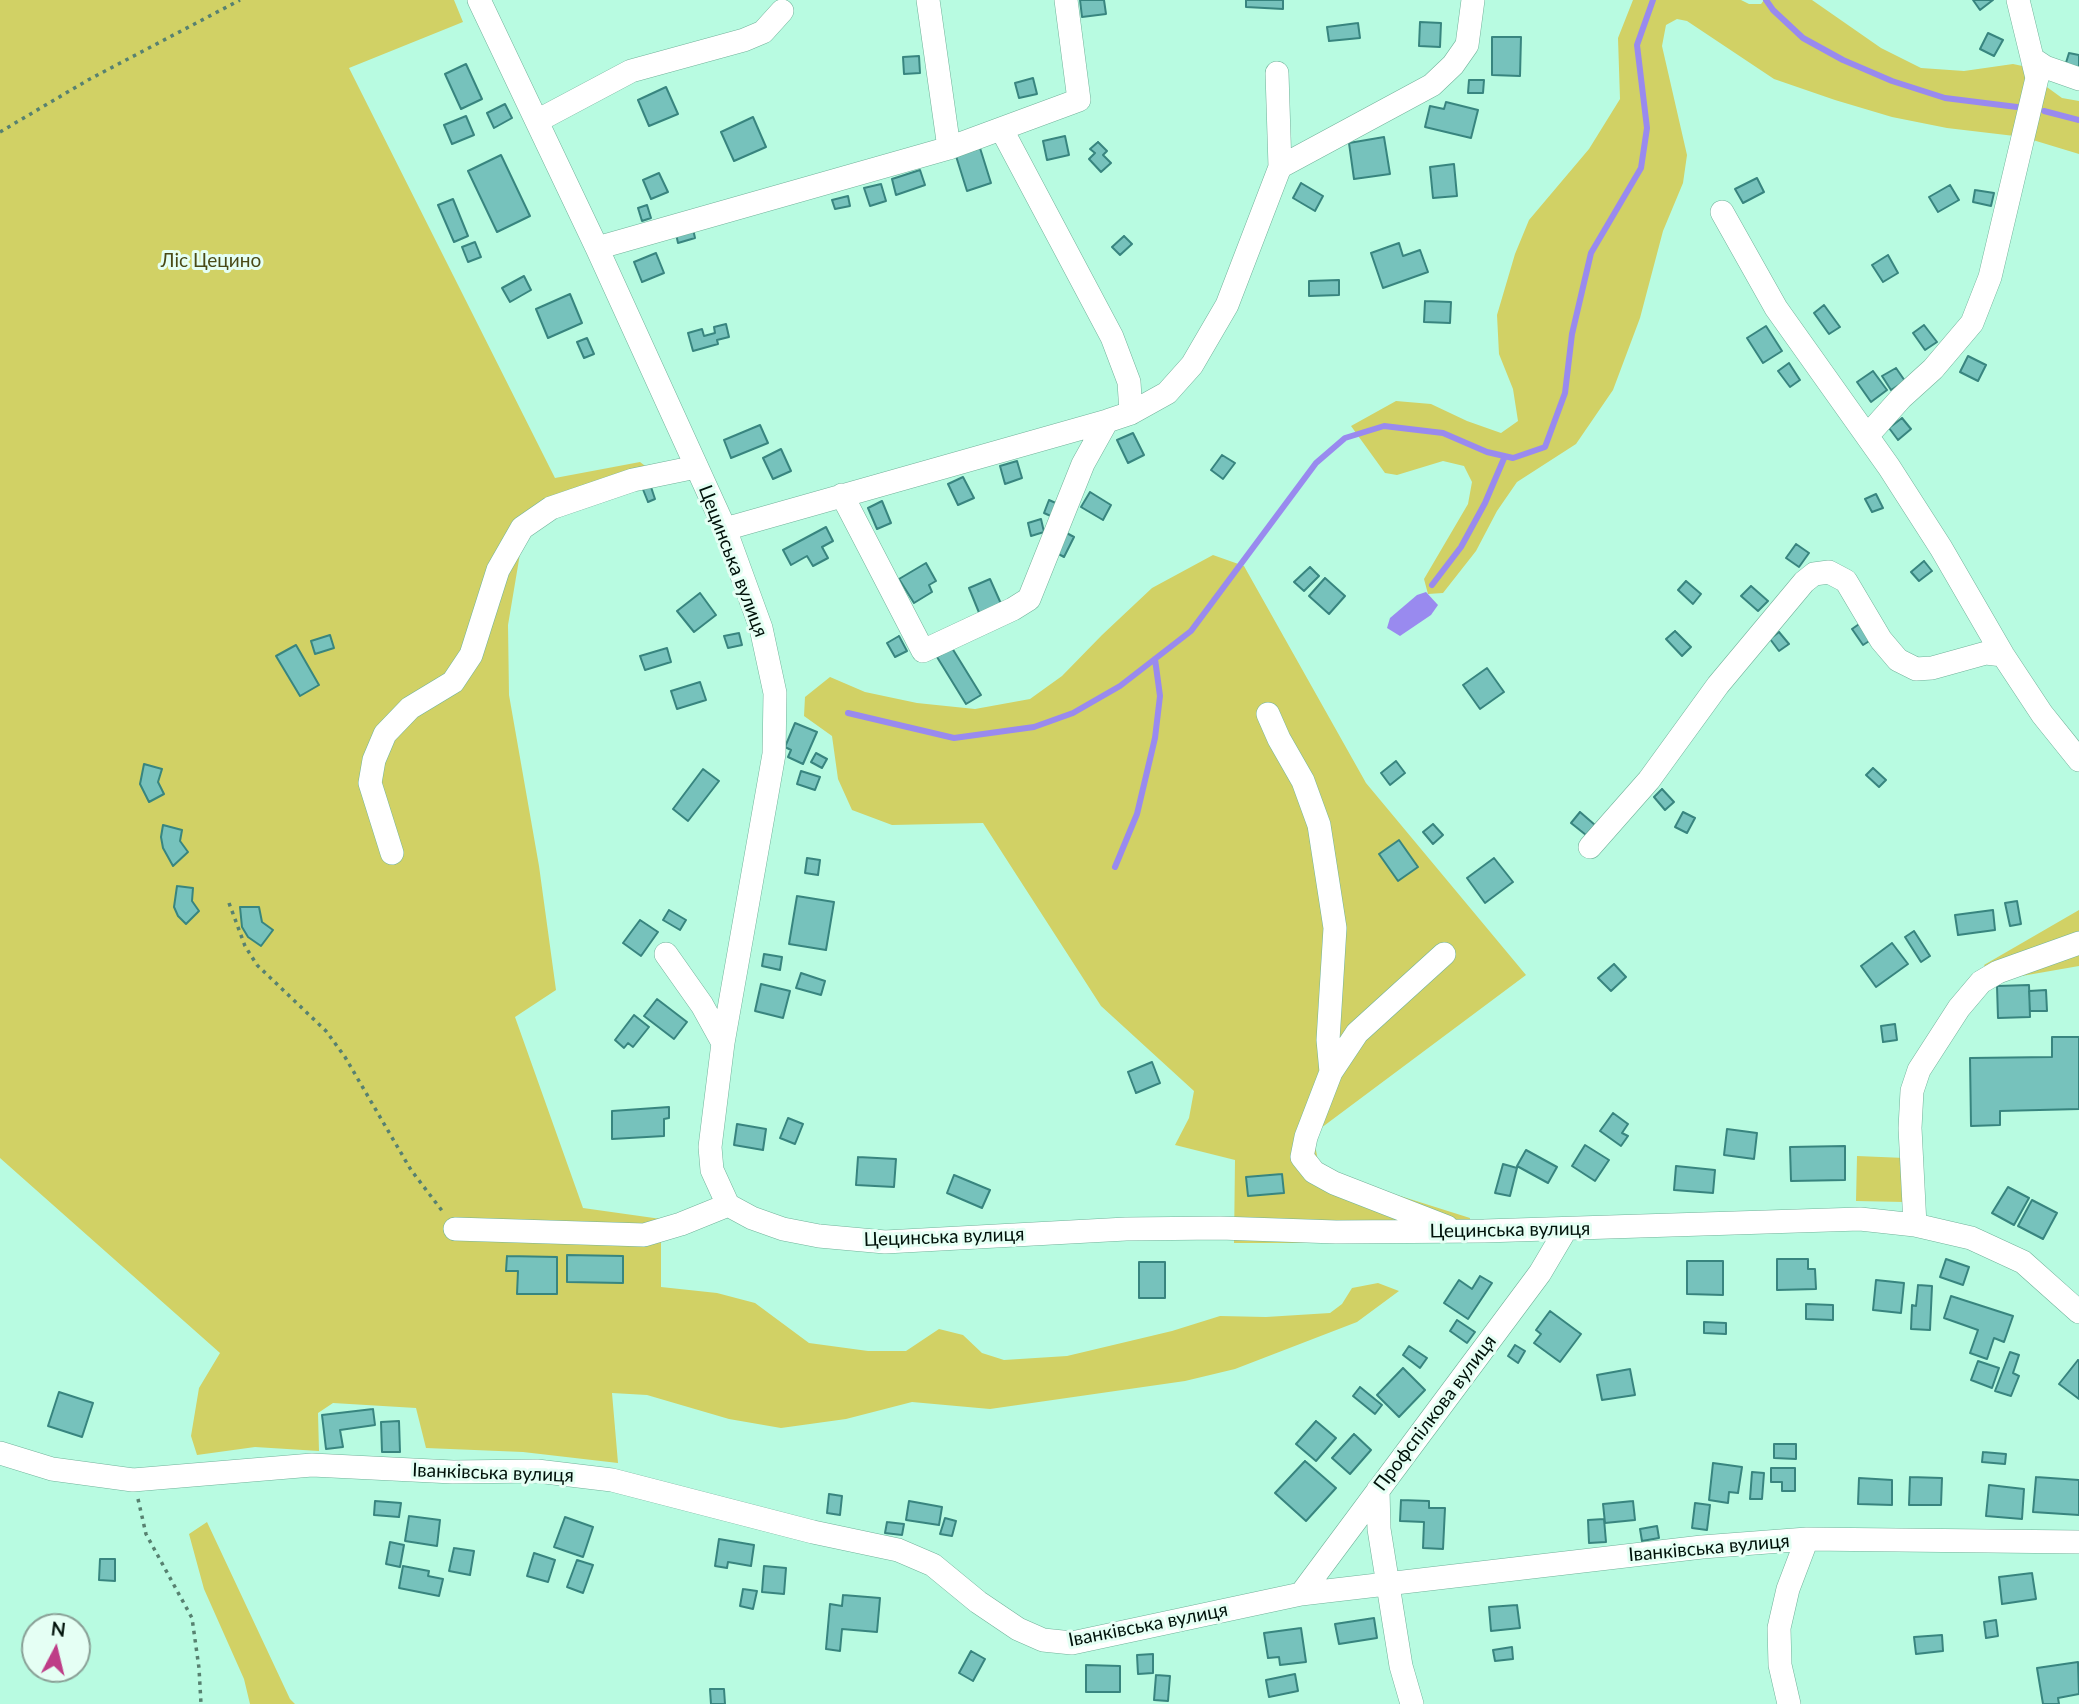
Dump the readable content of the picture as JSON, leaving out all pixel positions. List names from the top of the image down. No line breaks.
{"streets":{"street":["Цецинська вулиця","Профспілкова вулиця","Іванківська вулиця"]},"crossings":[["Цецинська вулиця","Профспілкова вулиця"],["Профспілкова вулиця","Іванківська вулиця"]],"parks":["Ліс Цецино"],"north":"top"}
